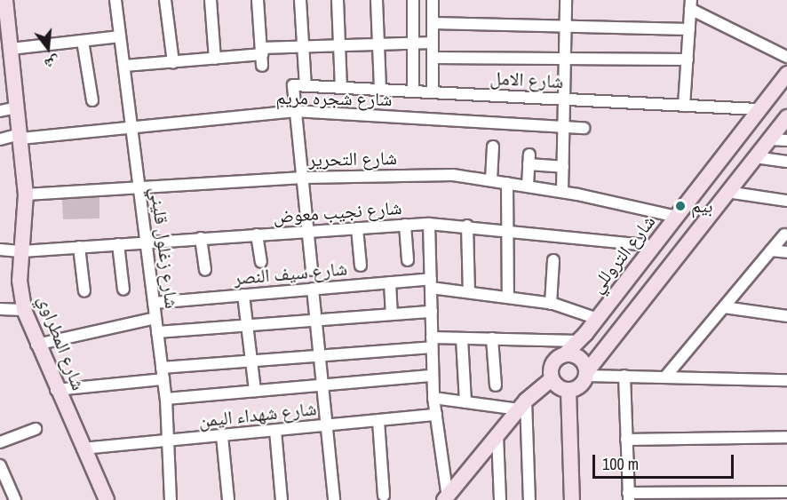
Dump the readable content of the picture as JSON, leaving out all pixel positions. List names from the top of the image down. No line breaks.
{"streets":{"street":["شارع الامل","شارع شجره مريم","شارع التحرير","شارع نجيب معوض","شارع زغلول قليني","شارع التروللي","شارع سيف النصر","شارع المطراوي","شارع شهداء اليمن"]},"crossings":[["شارع الامل","شارع شجره مريم"],["شارع الامل","شارع التروللي"],["شارع شجره مريم","شارع زغلول قليني"],["شارع شجره مريم","شارع المطراوي"],["شارع التحرير","شارع زغلول قليني"],["شارع التحرير","شارع التروللي"],["شارع التحرير","شارع المطراوي"],["شارع نجيب معوض","شارع زغلول قليني"],["شارع نجيب معوض","شارع التروللي"],["شارع نجيب معوض","شارع المطراوي"],["شارع زغلول قليني","شارع سيف النصر"],["شارع زغلول قليني","شارع شهداء اليمن"],["شارع التروللي","شارع سيف النصر"],["شارع المطراوي","شارع شهداء اليمن"]],"places":["بيم"],"scale_bar":"100 m","north":"bottom"}
